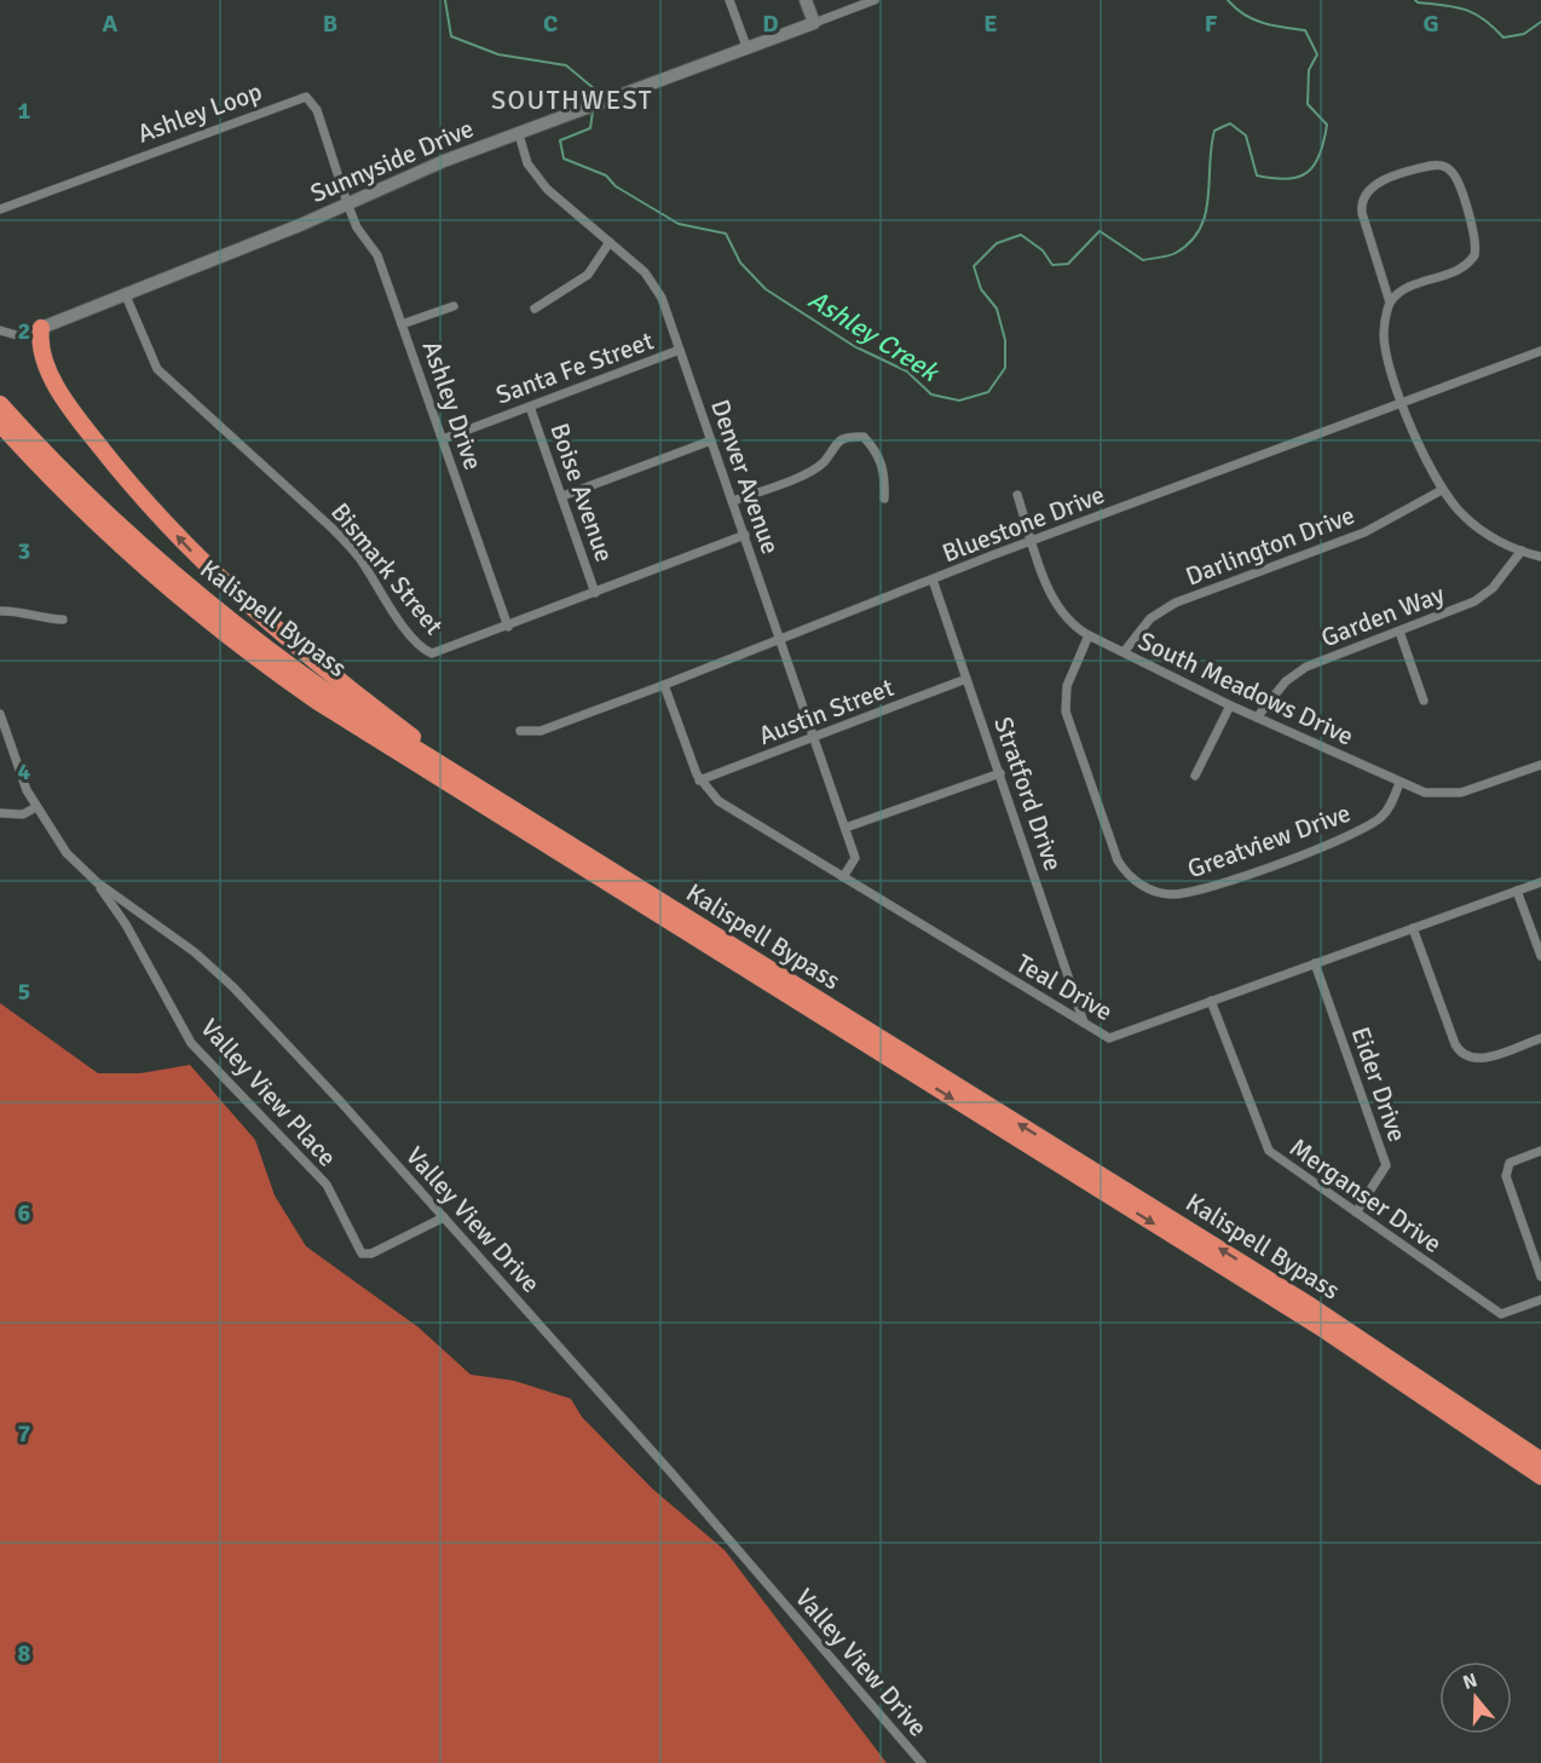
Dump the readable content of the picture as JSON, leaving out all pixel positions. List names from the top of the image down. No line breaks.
{"streets":{"highway":["Kalispell Bypass"],"street":["Ashley Loop","Sunnyside Drive","Santa Fe Street","Ashley Drive","Denver Avenue","Boise Avenue","Bluestone Drive","Darlington Drive","Bismark Street","Garden Way","South Meadows Drive","Austin Street","Stratford Drive","Greatview Drive","Teal Drive","Eider Drive","Valley View Place","Merganser Drive","Valley View Drive"]},"crossings":[["Ashley Loop","Sunnyside Drive"],["Ashley Loop","Ashley Drive"],["Sunnyside Drive","Ashley Drive"],["Sunnyside Drive","Denver Avenue"],["Sunnyside Drive","Bismark Street"],["Santa Fe Street","Ashley Drive"],["Santa Fe Street","Denver Avenue"],["Santa Fe Street","Boise Avenue"],["Ashley Drive","Bismark Street"],["Denver Avenue","Bluestone Drive"],["Denver Avenue","Bismark Street"],["Denver Avenue","Austin Street"],["Denver Avenue","Teal Drive"],["Boise Avenue","Bismark Street"],["Bluestone Drive","South Meadows Drive"],["Bluestone Drive","Stratford Drive"],["Bluestone Drive","Teal Drive"],["Darlington Drive","South Meadows Drive"],["Garden Way","South Meadows Drive"],["South Meadows Drive","Greatview Drive"],["Austin Street","Stratford Drive"],["Austin Street","Teal Drive"],["Stratford Drive","Teal Drive"],["Teal Drive","Eider Drive"],["Teal Drive","Merganser Drive"],["Eider Drive","Merganser Drive"],["Valley View Place","Valley View Drive"]],"districts":["SOUTHWEST"],"water":["Ashley Creek"],"north":"top","grid":{"columns":["A","B","C","D","E","F","G"],"rows":["1","2","3","4","5","6","7","8"]}}
